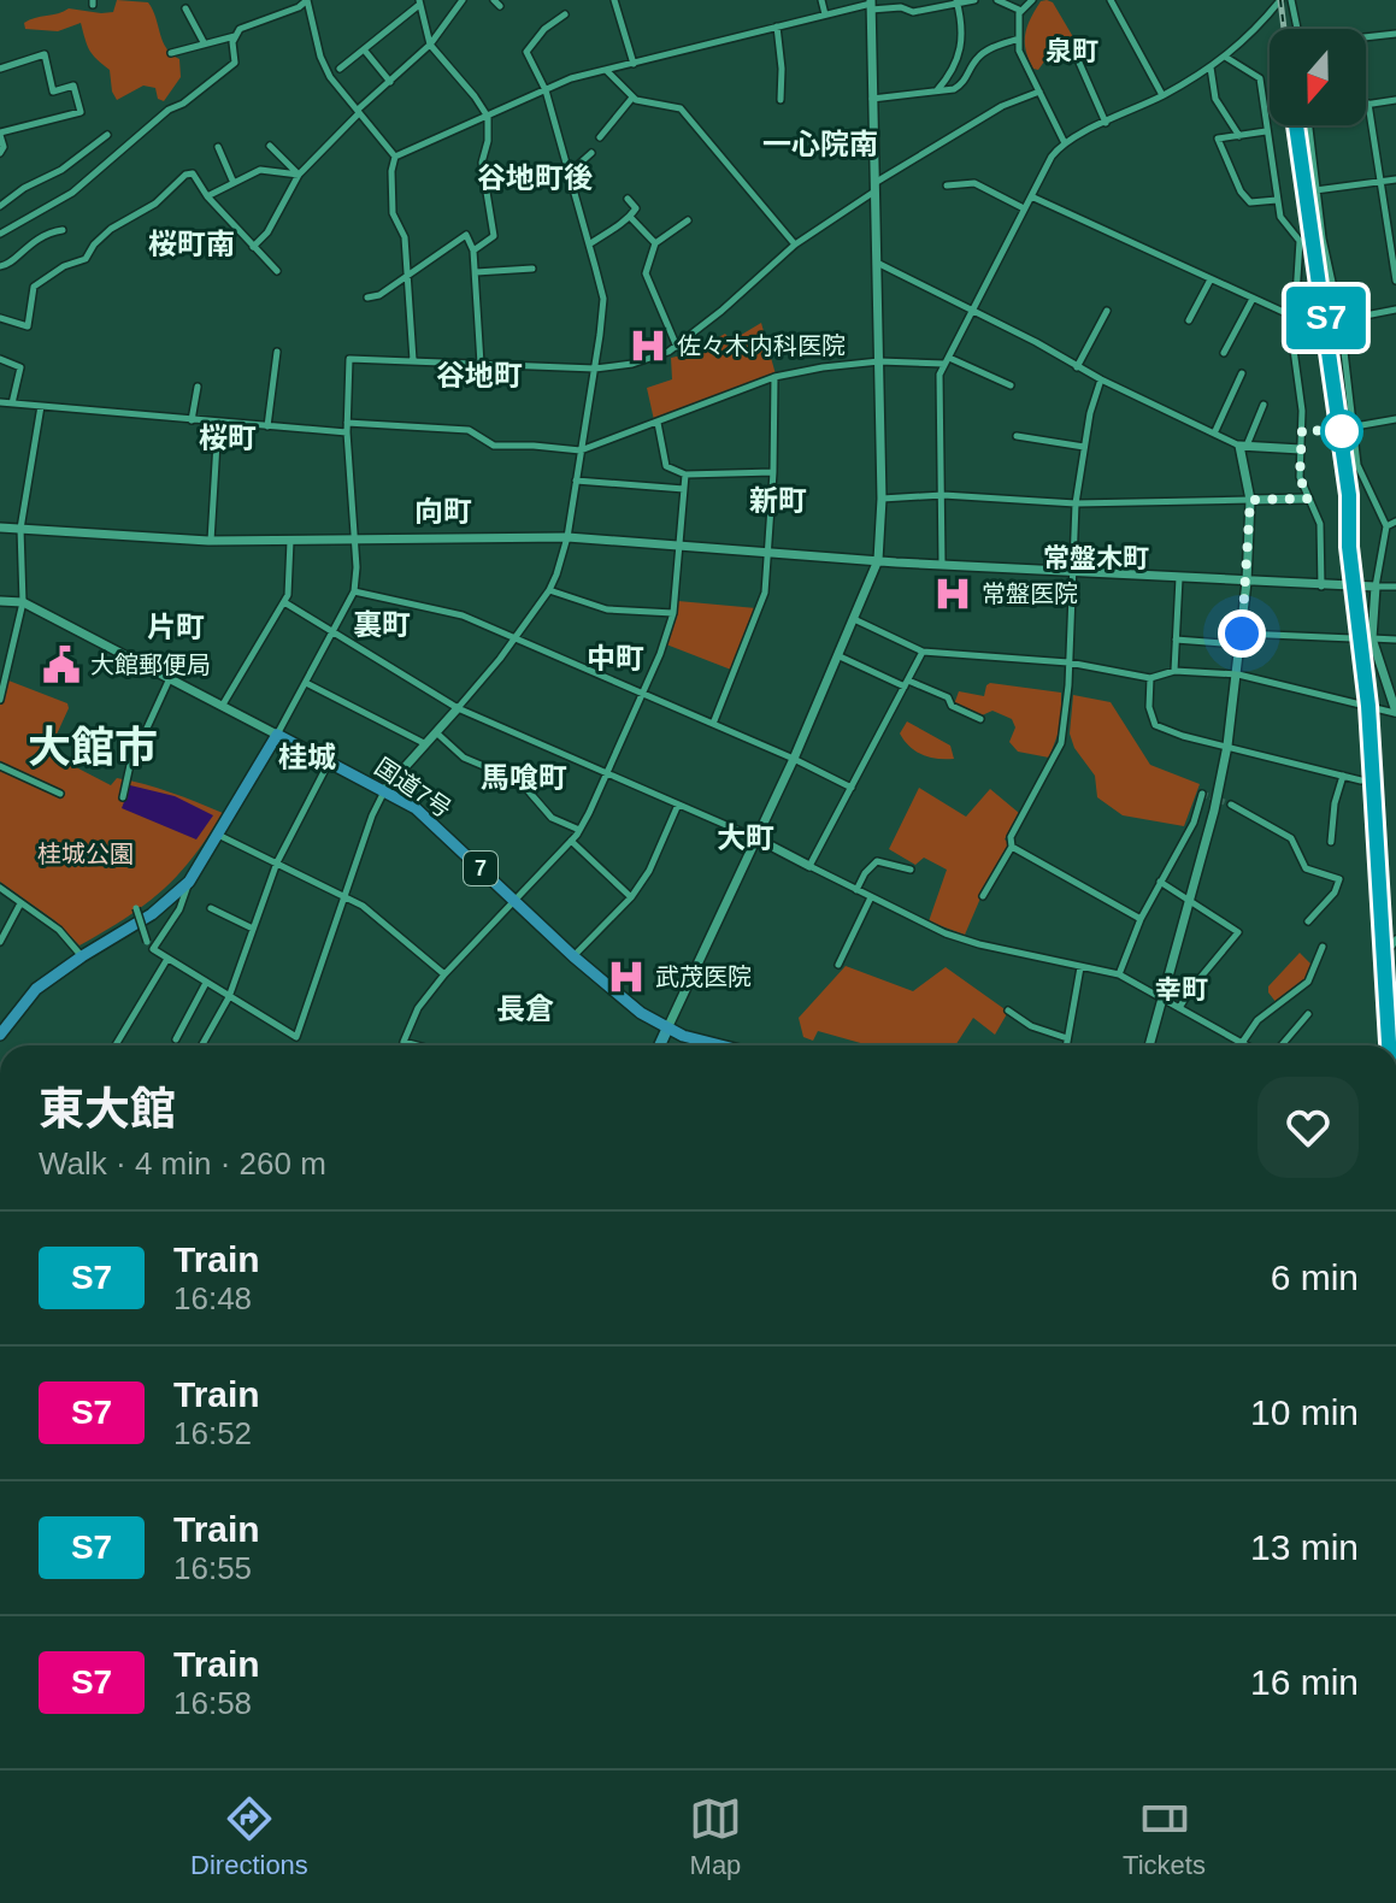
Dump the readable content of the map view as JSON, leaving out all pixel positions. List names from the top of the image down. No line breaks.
{"streets":{"highway":["国道7号","7"]},"districts":["泉町","一心院南","谷地町後","桜町南","谷地町","桜町","新町","向町","常盤木町","裏町","片町","中町","大館市","桂城","馬喰町","大町","幸町","長倉"],"parks":["桂城公園"],"places":{"hospital":["佐々木内科医院","常盤医院","武茂医院"],"public building":["大館郵便局"]},"north":"bottom","page":{"on_map":"S7","heading":["東大館","Walk · 4 min · 260 m"],"list":[{"mark":"S7","name":"Train","note":"16:48","value":"6 min"},{"mark":"S7","name":"Train","note":"16:52","value":"10 min"},{"mark":"S7","name":"Train","note":"16:55","value":"13 min"},{"mark":"S7","name":"Train","note":"16:58","value":"16 min"}],"tabs":["Directions","Map","Tickets"]}}
